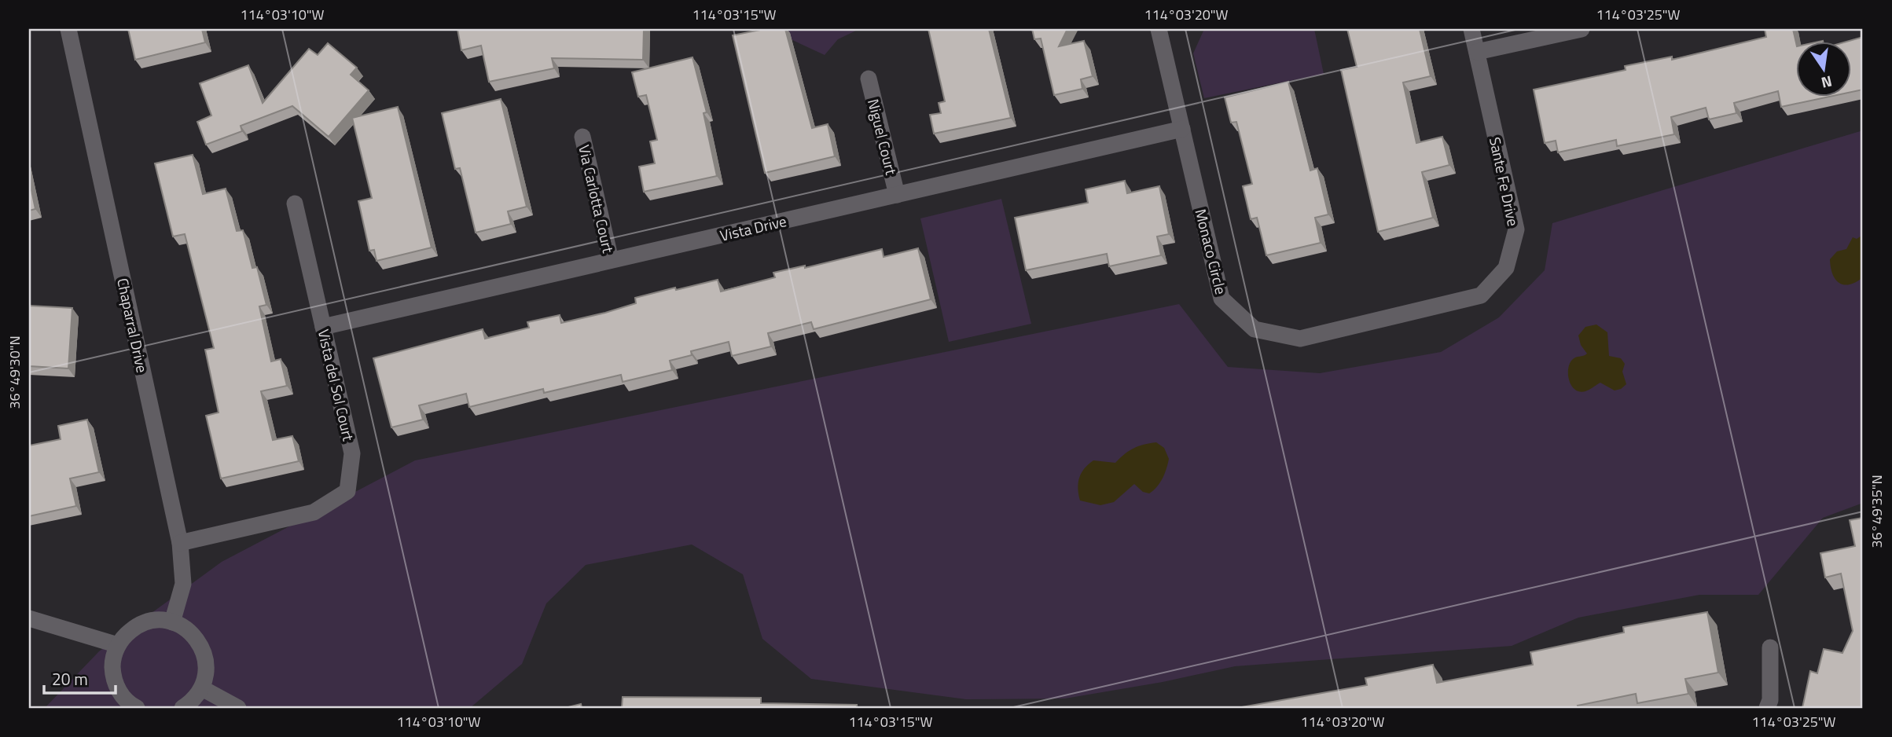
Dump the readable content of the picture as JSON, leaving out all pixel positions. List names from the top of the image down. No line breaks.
{"streets":{"street":["Niguel Court","Sante Fe Drive","Via Carlotta Court","Vista Drive","Monaco Circle","Chaparral Drive","Vista del Sol Court"]},"crossings":[["Niguel Court","Vista Drive"],["Sante Fe Drive","Monaco Circle"],["Via Carlotta Court","Vista Drive"],["Vista Drive","Monaco Circle"],["Vista Drive","Vista del Sol Court"],["Chaparral Drive","Vista del Sol Court"]],"scale_bar":"20 m","north":"bottom","coordinates":["114°03'10\"W","114°03'15\"W","114°03'20\"W","114°03'25\"W","36°49'30\"N","36°49'35\"N"]}
